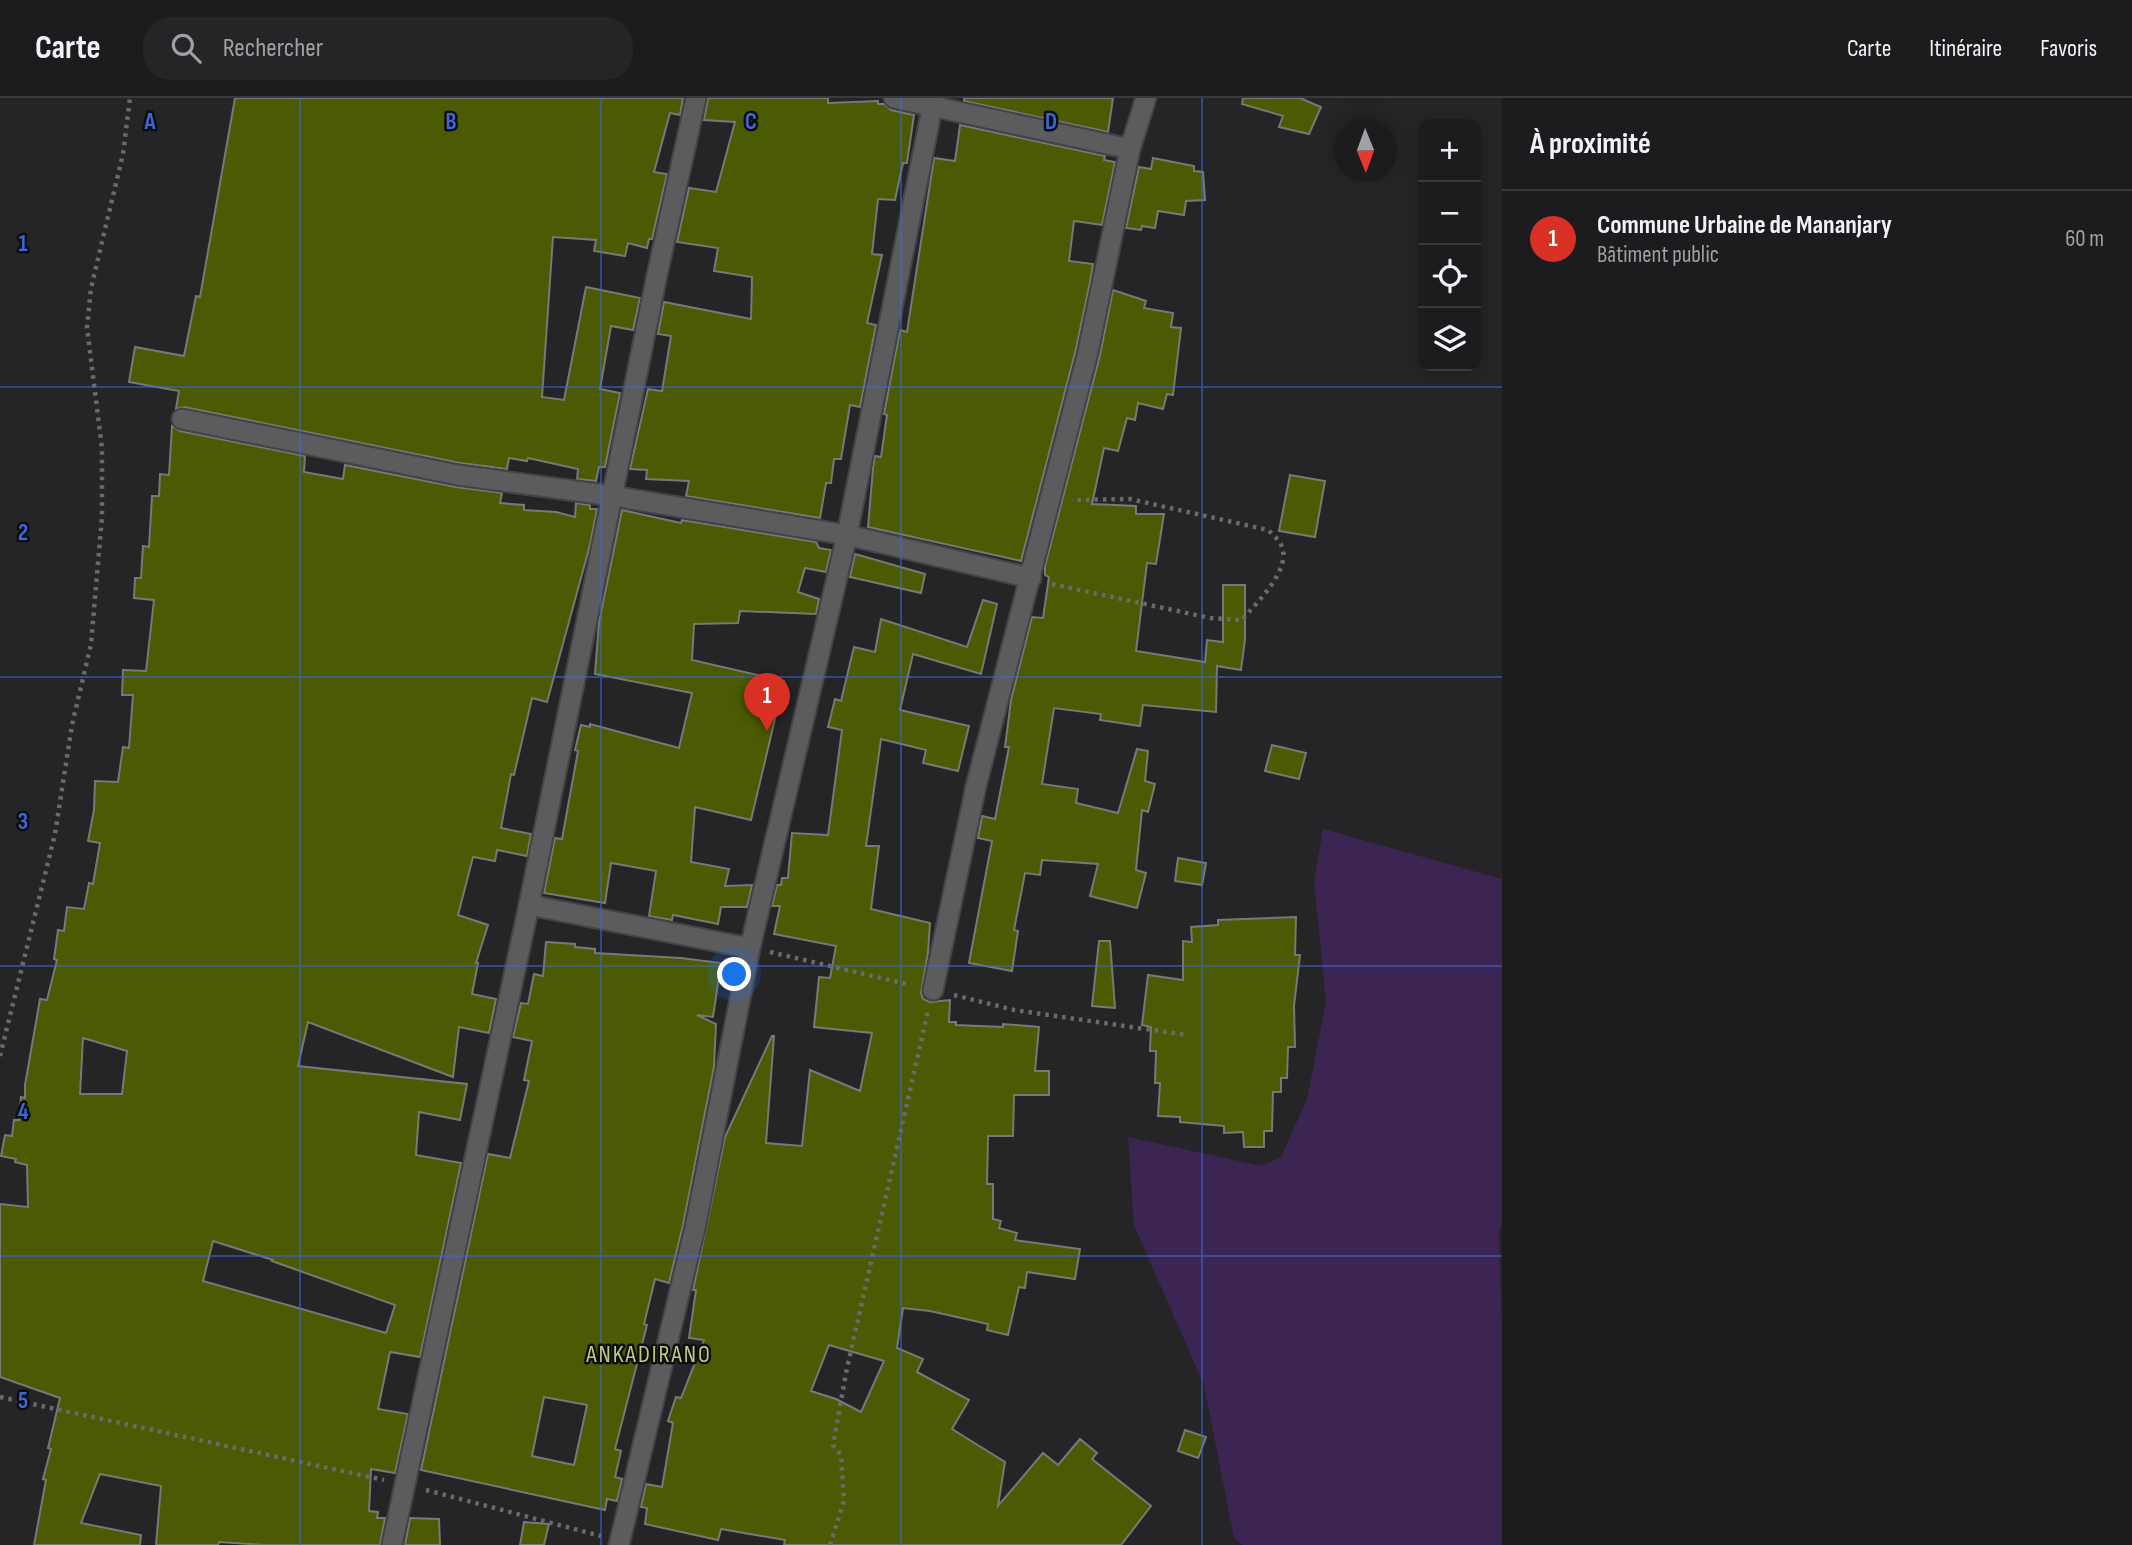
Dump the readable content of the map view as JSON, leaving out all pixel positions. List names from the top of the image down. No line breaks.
{"districts":["ANKADIRANO"],"north":"bottom","page":{"header":"Carte","search":"Rechercher","nav":["Carte","Itinéraire","Favoris"],"heading":"À proximité","map_buttons":["+","−"],"list":[{"mark":"1","name":"Commune Urbaine de Mananjary","note":"Bâtiment public","value":"60 m"}],"pins":"1"},"grid":{"columns":["A","B","C","D"],"rows":["1","2","3","4","5"]}}
